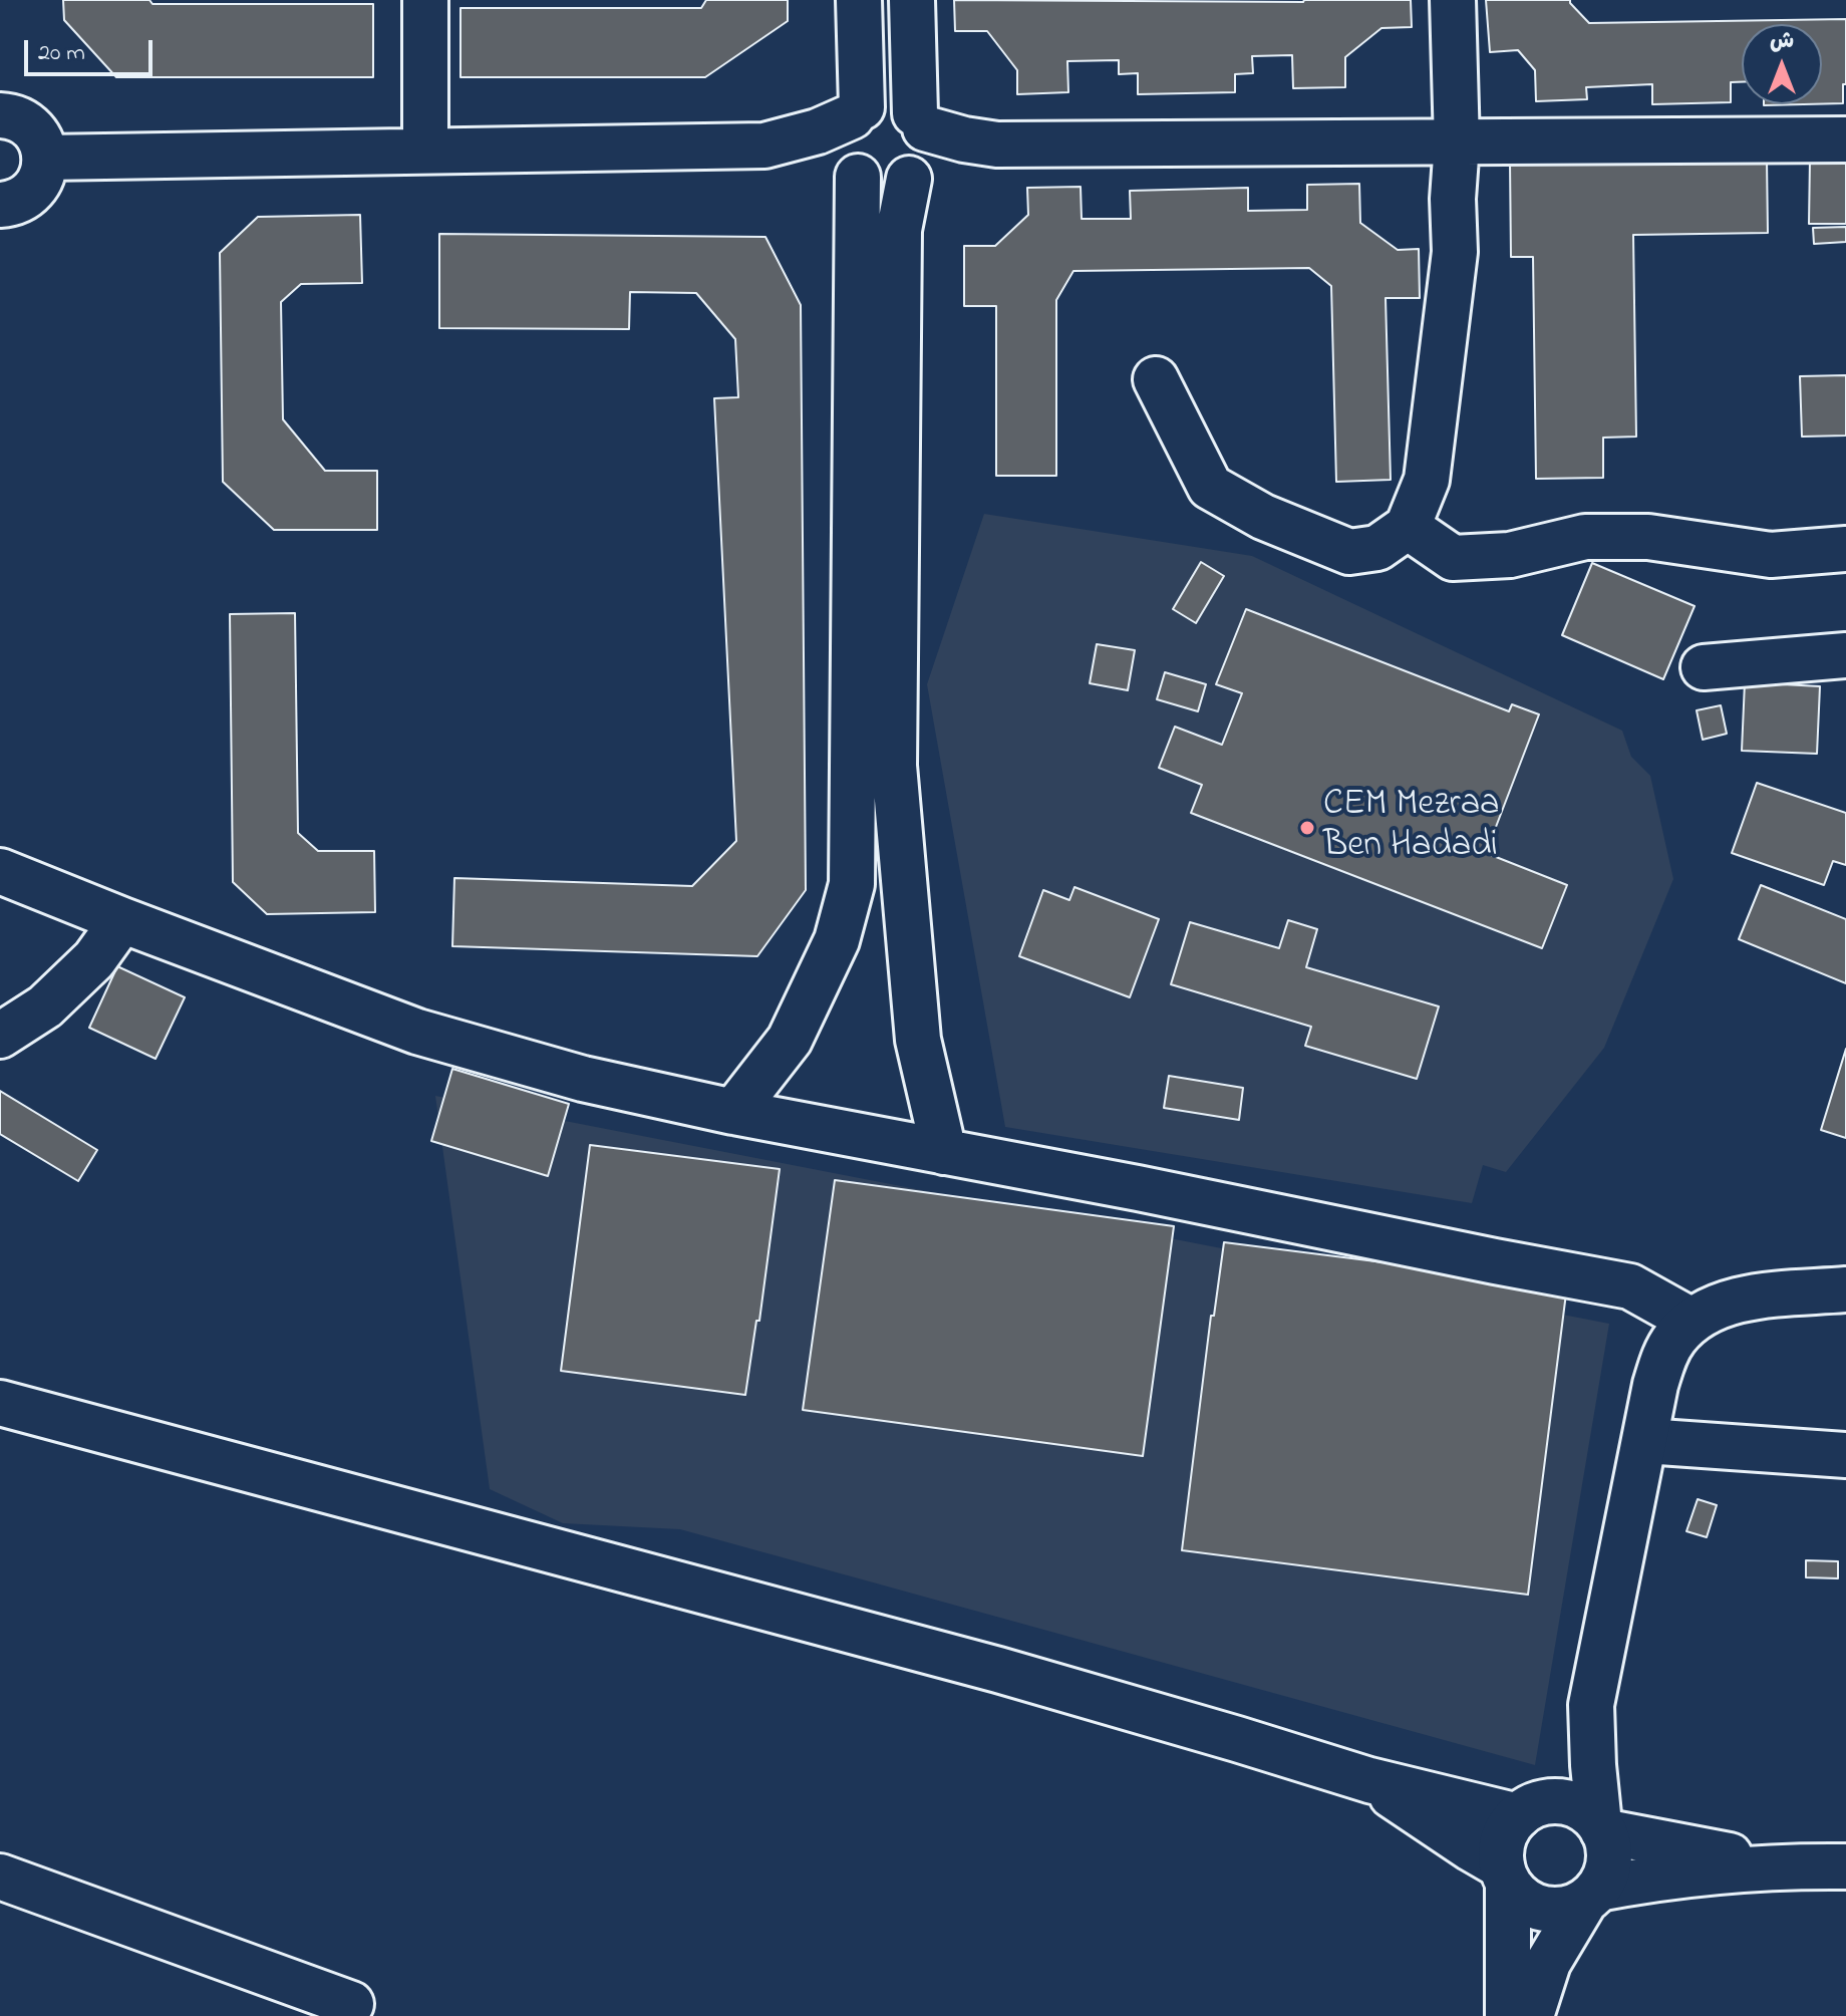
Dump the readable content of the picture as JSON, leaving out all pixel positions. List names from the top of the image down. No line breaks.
{"places":["CEM Mezraa Ben Hadadi"],"scale_bar":"20 m","north":"top"}
